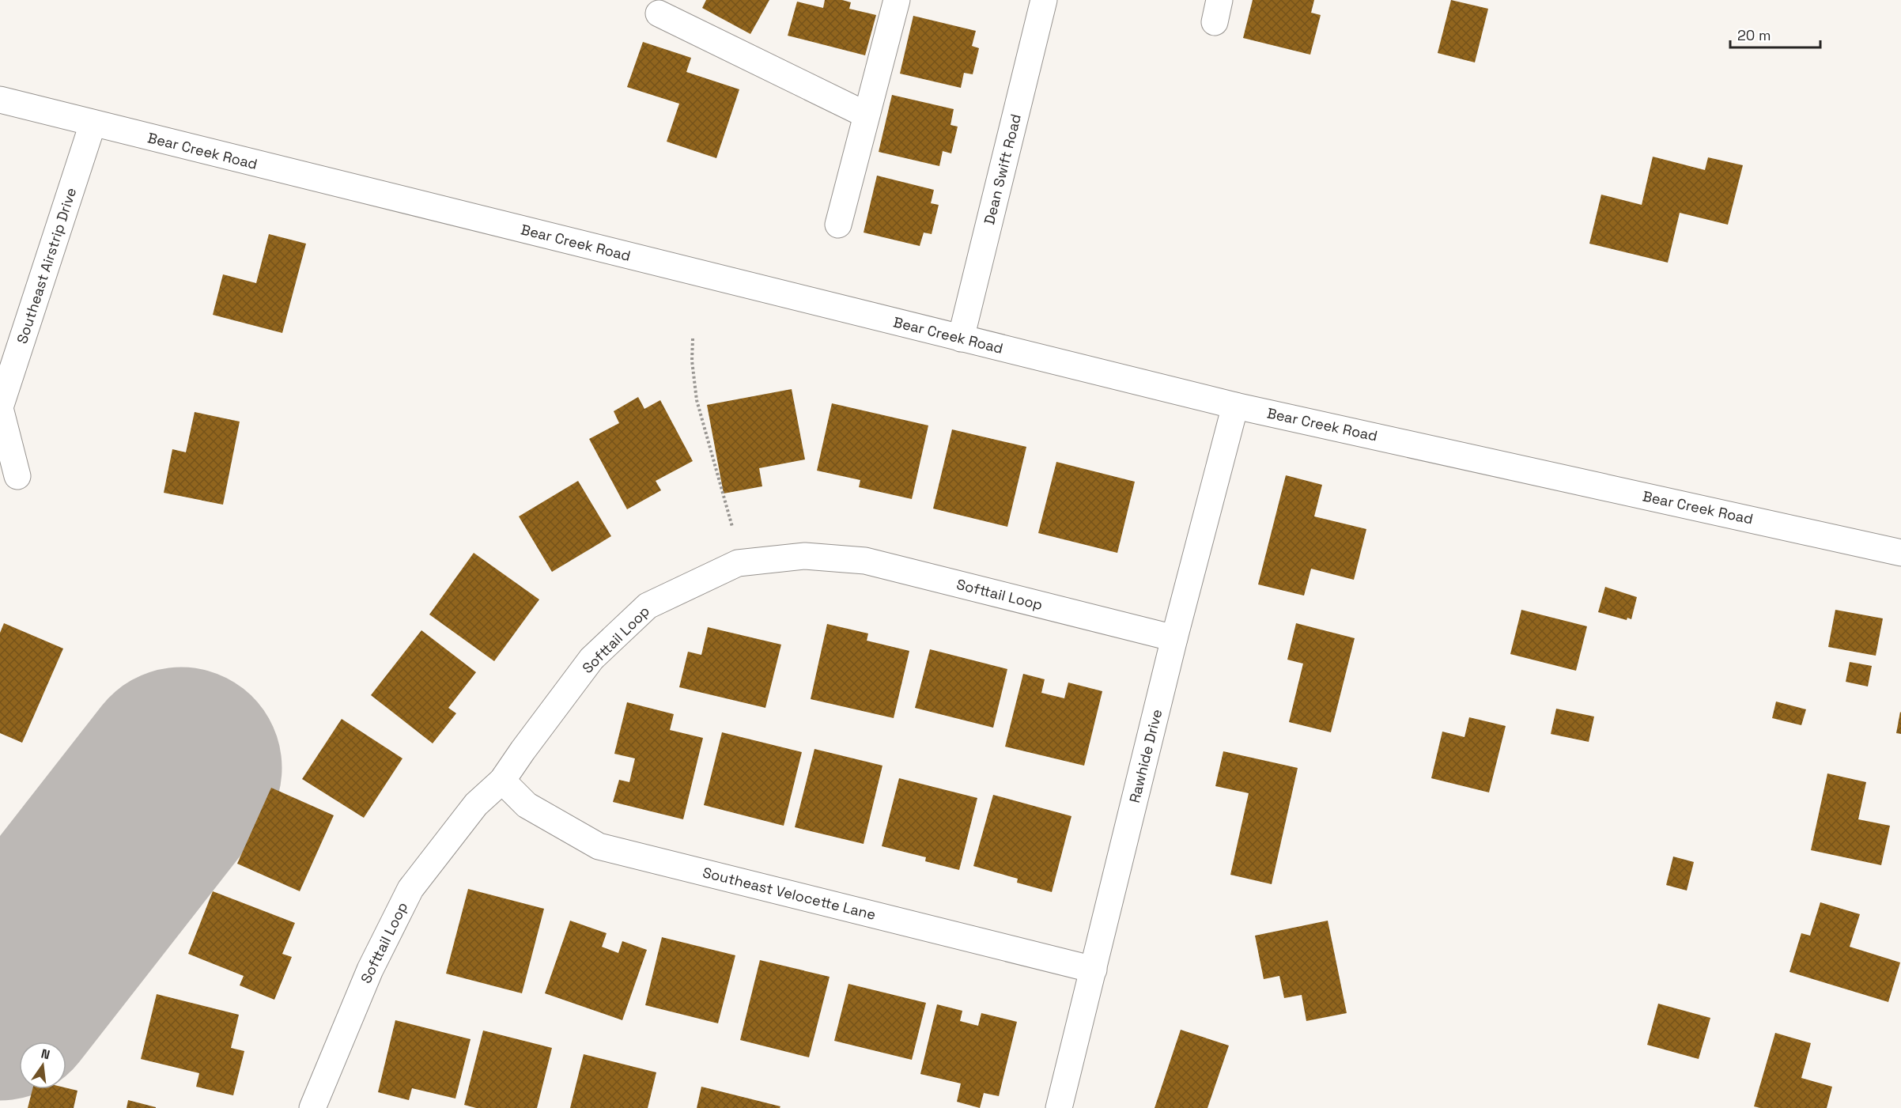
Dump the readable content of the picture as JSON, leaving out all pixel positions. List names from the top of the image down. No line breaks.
{"streets":{"street":["Bear Creek Road","Dean Swift Road","Southeast Airstrip Drive","Softtail Loop","Rawhide Drive","Southeast Velocette Lane"]},"crossings":[["Bear Creek Road","Dean Swift Road"],["Bear Creek Road","Southeast Airstrip Drive"],["Bear Creek Road","Rawhide Drive"],["Softtail Loop","Rawhide Drive"],["Softtail Loop","Southeast Velocette Lane"],["Rawhide Drive","Southeast Velocette Lane"]],"scale_bar":"20 m","north":"top"}
